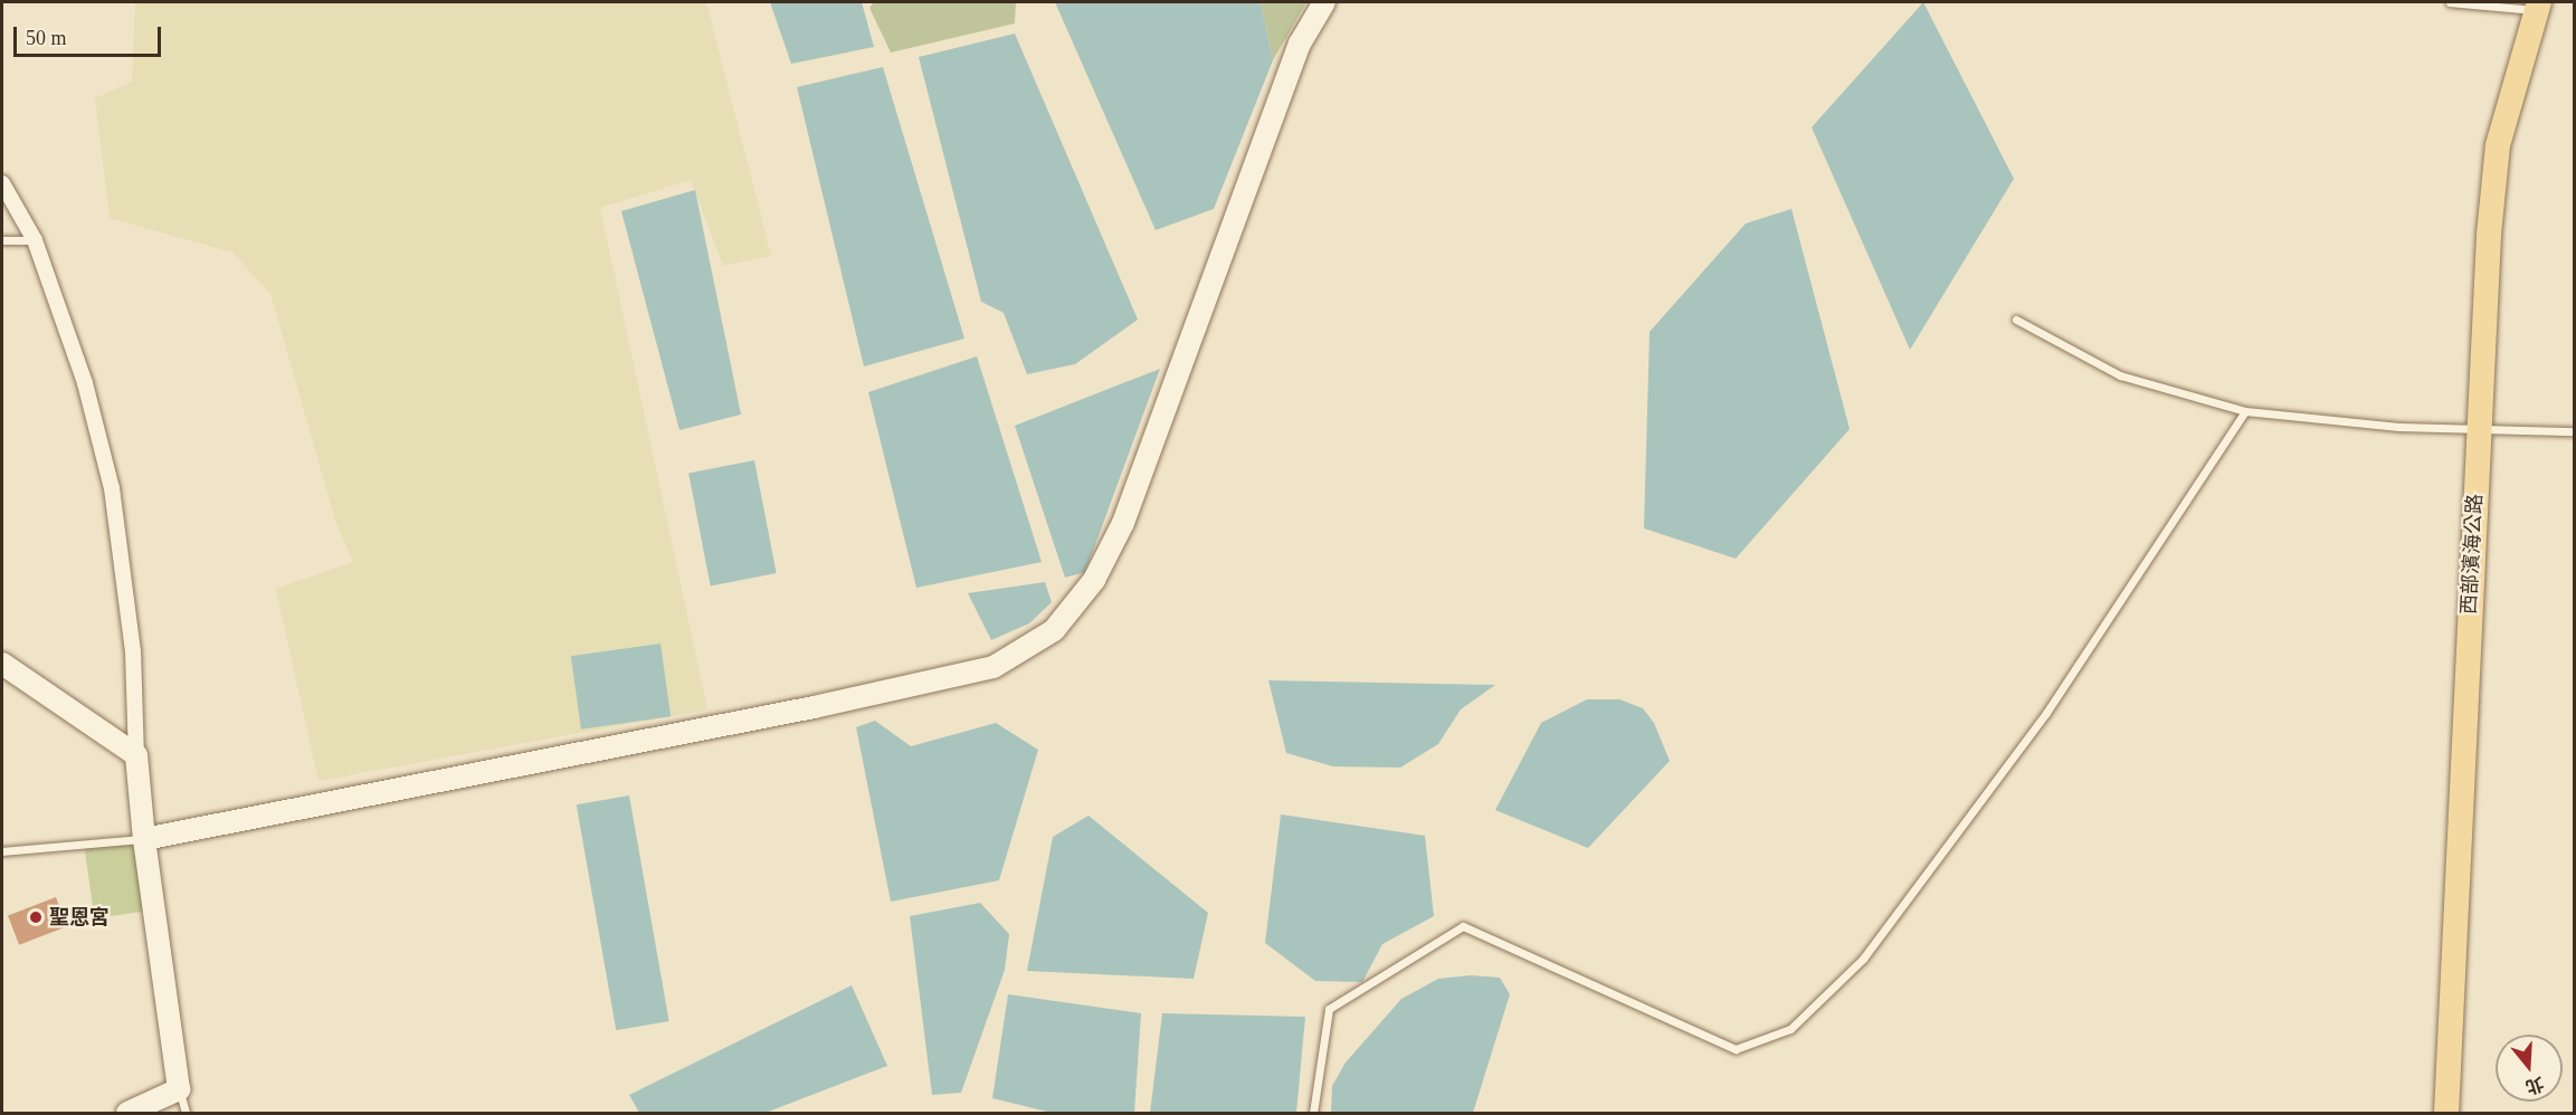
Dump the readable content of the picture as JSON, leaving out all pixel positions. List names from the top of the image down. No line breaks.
{"streets":{"main road":["西部濱海公路"]},"places":["聖恩宮"],"scale_bar":"50 m","north":"bottom"}
